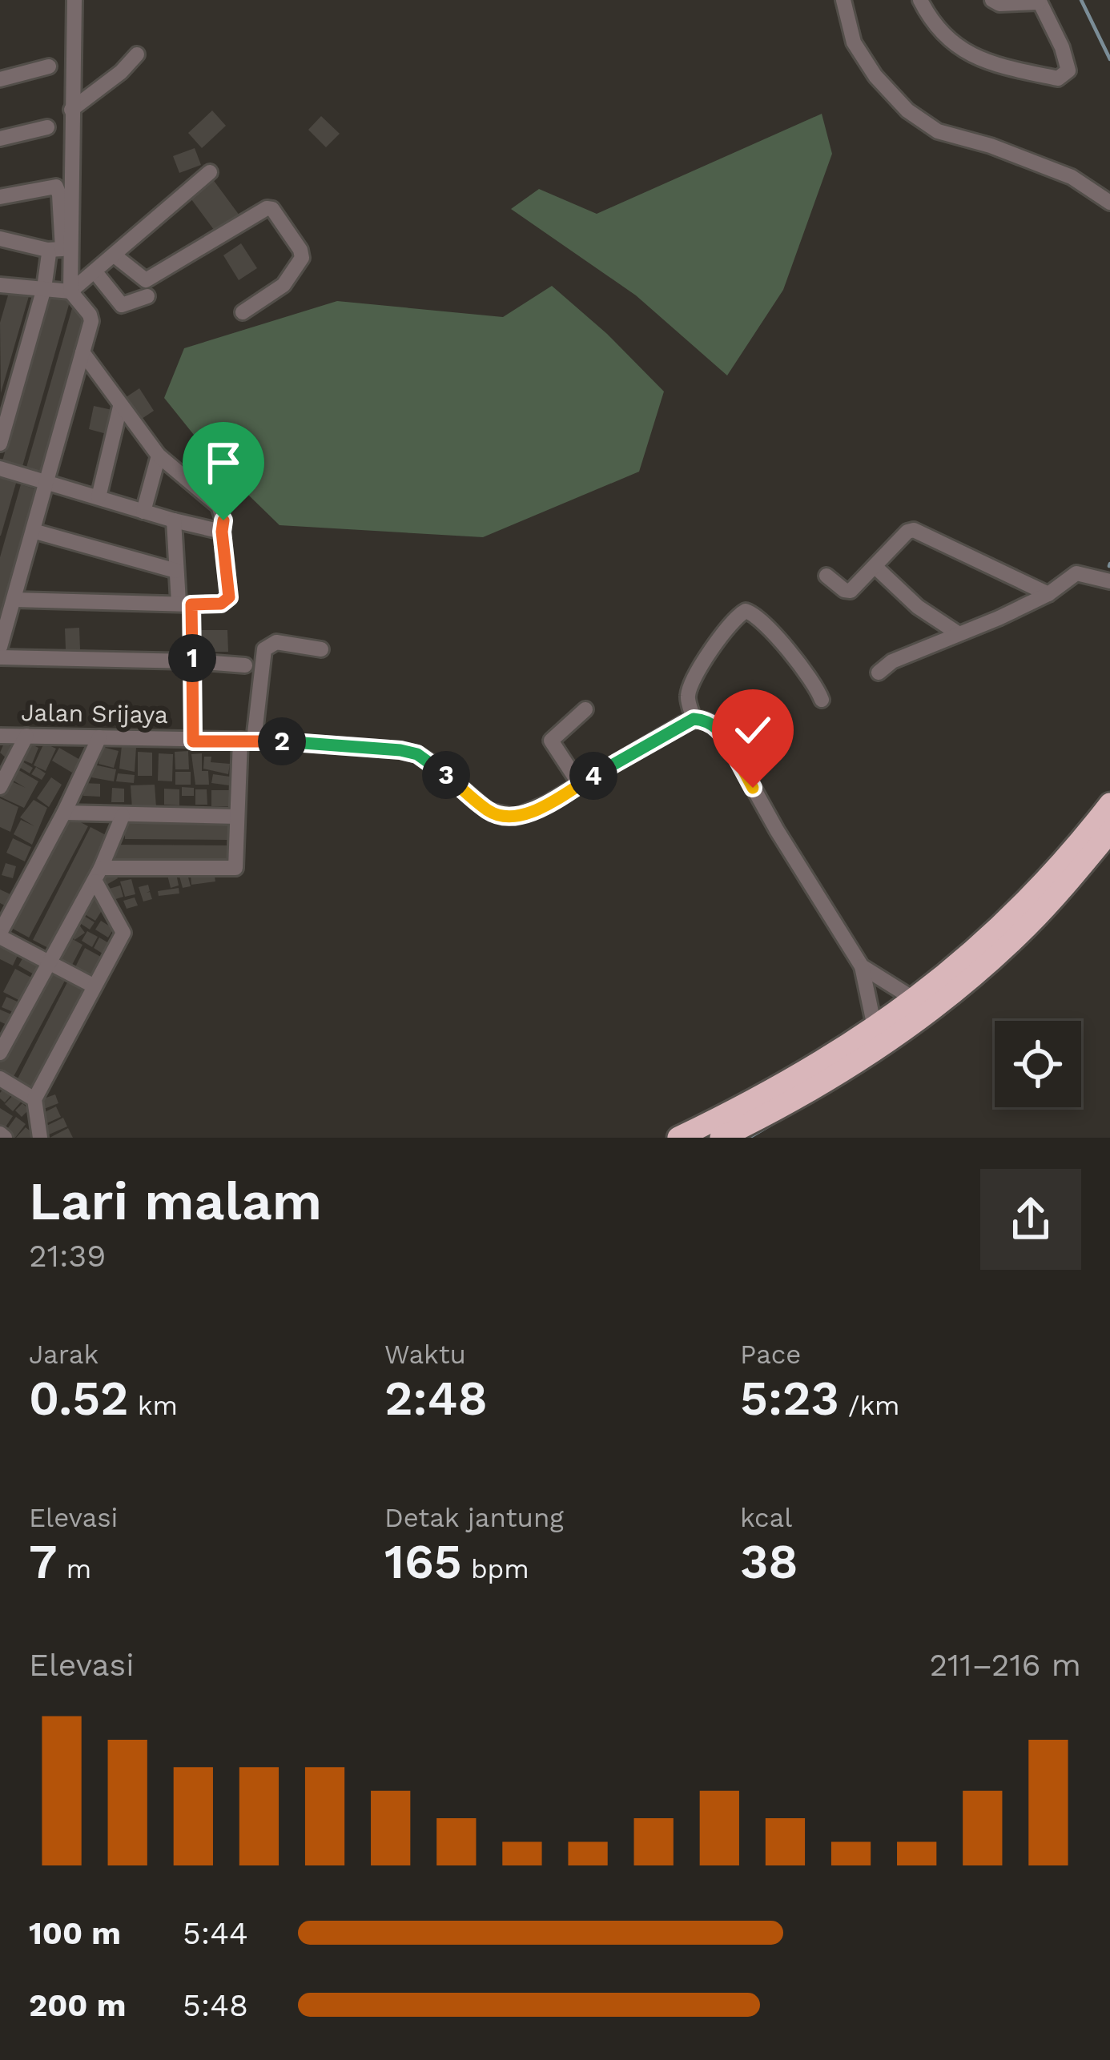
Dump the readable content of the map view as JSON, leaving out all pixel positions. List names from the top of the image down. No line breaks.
{"streets":{"street":["Jalan Srijaya"]},"page":{"pins":["1","2","3","4"],"heading":["Lari malam","21:39"],"stats":[["Jarak","0.52 km"],["Waktu","2:48"],["Pace","5:23 /km"],["Elevasi","7 m"],["Detak jantung","165 bpm"],["kcal","38"]],"chart":["Elevasi","211–216 m"],"list":[{"name":"100 m","note":"5:44"},{"name":"200 m","note":"5:48"}]}}
